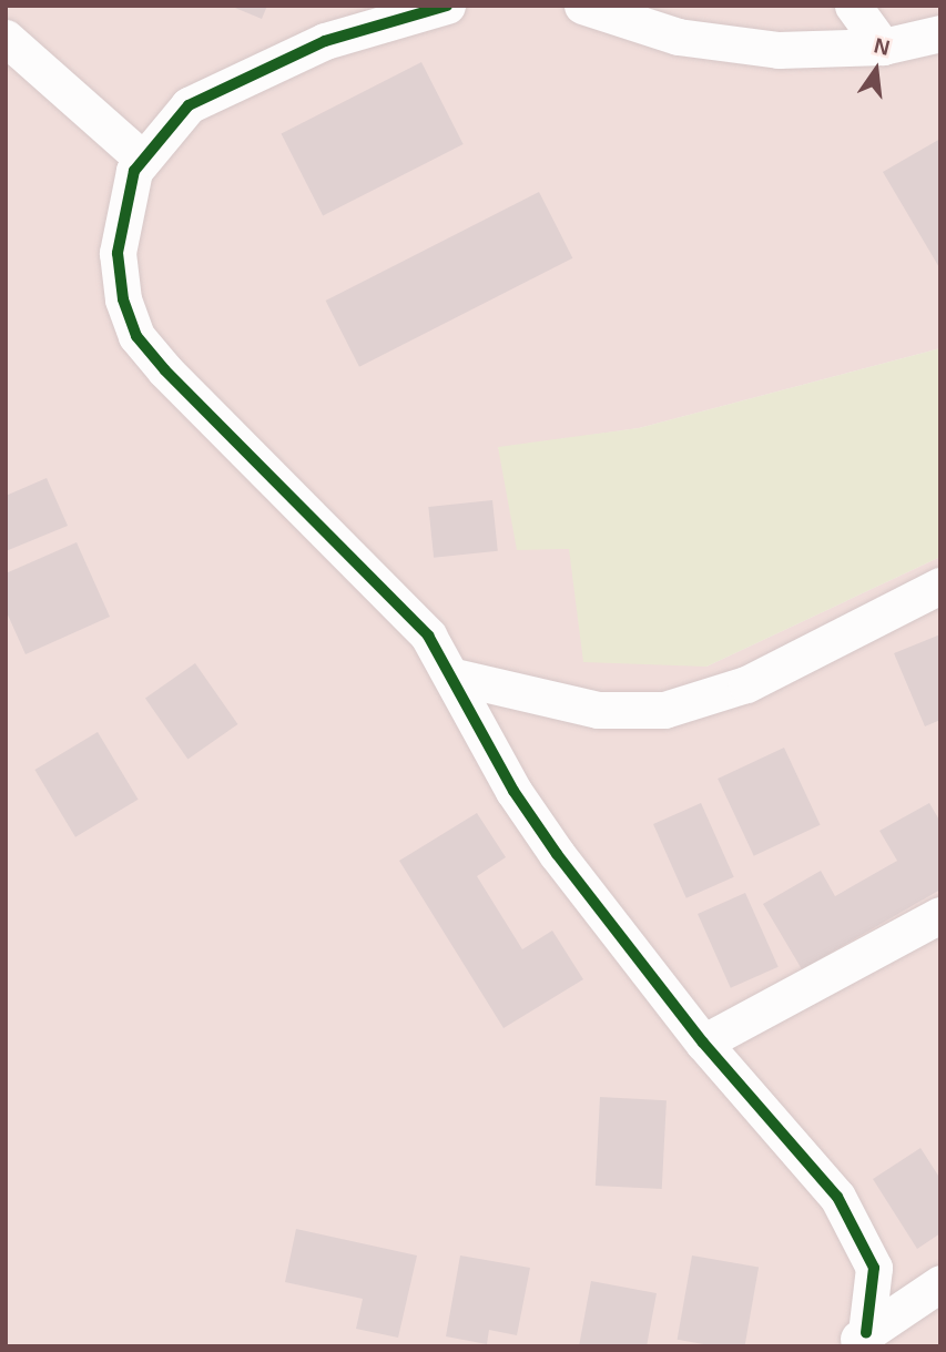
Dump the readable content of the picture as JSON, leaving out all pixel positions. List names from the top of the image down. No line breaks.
{"north":"top"}
